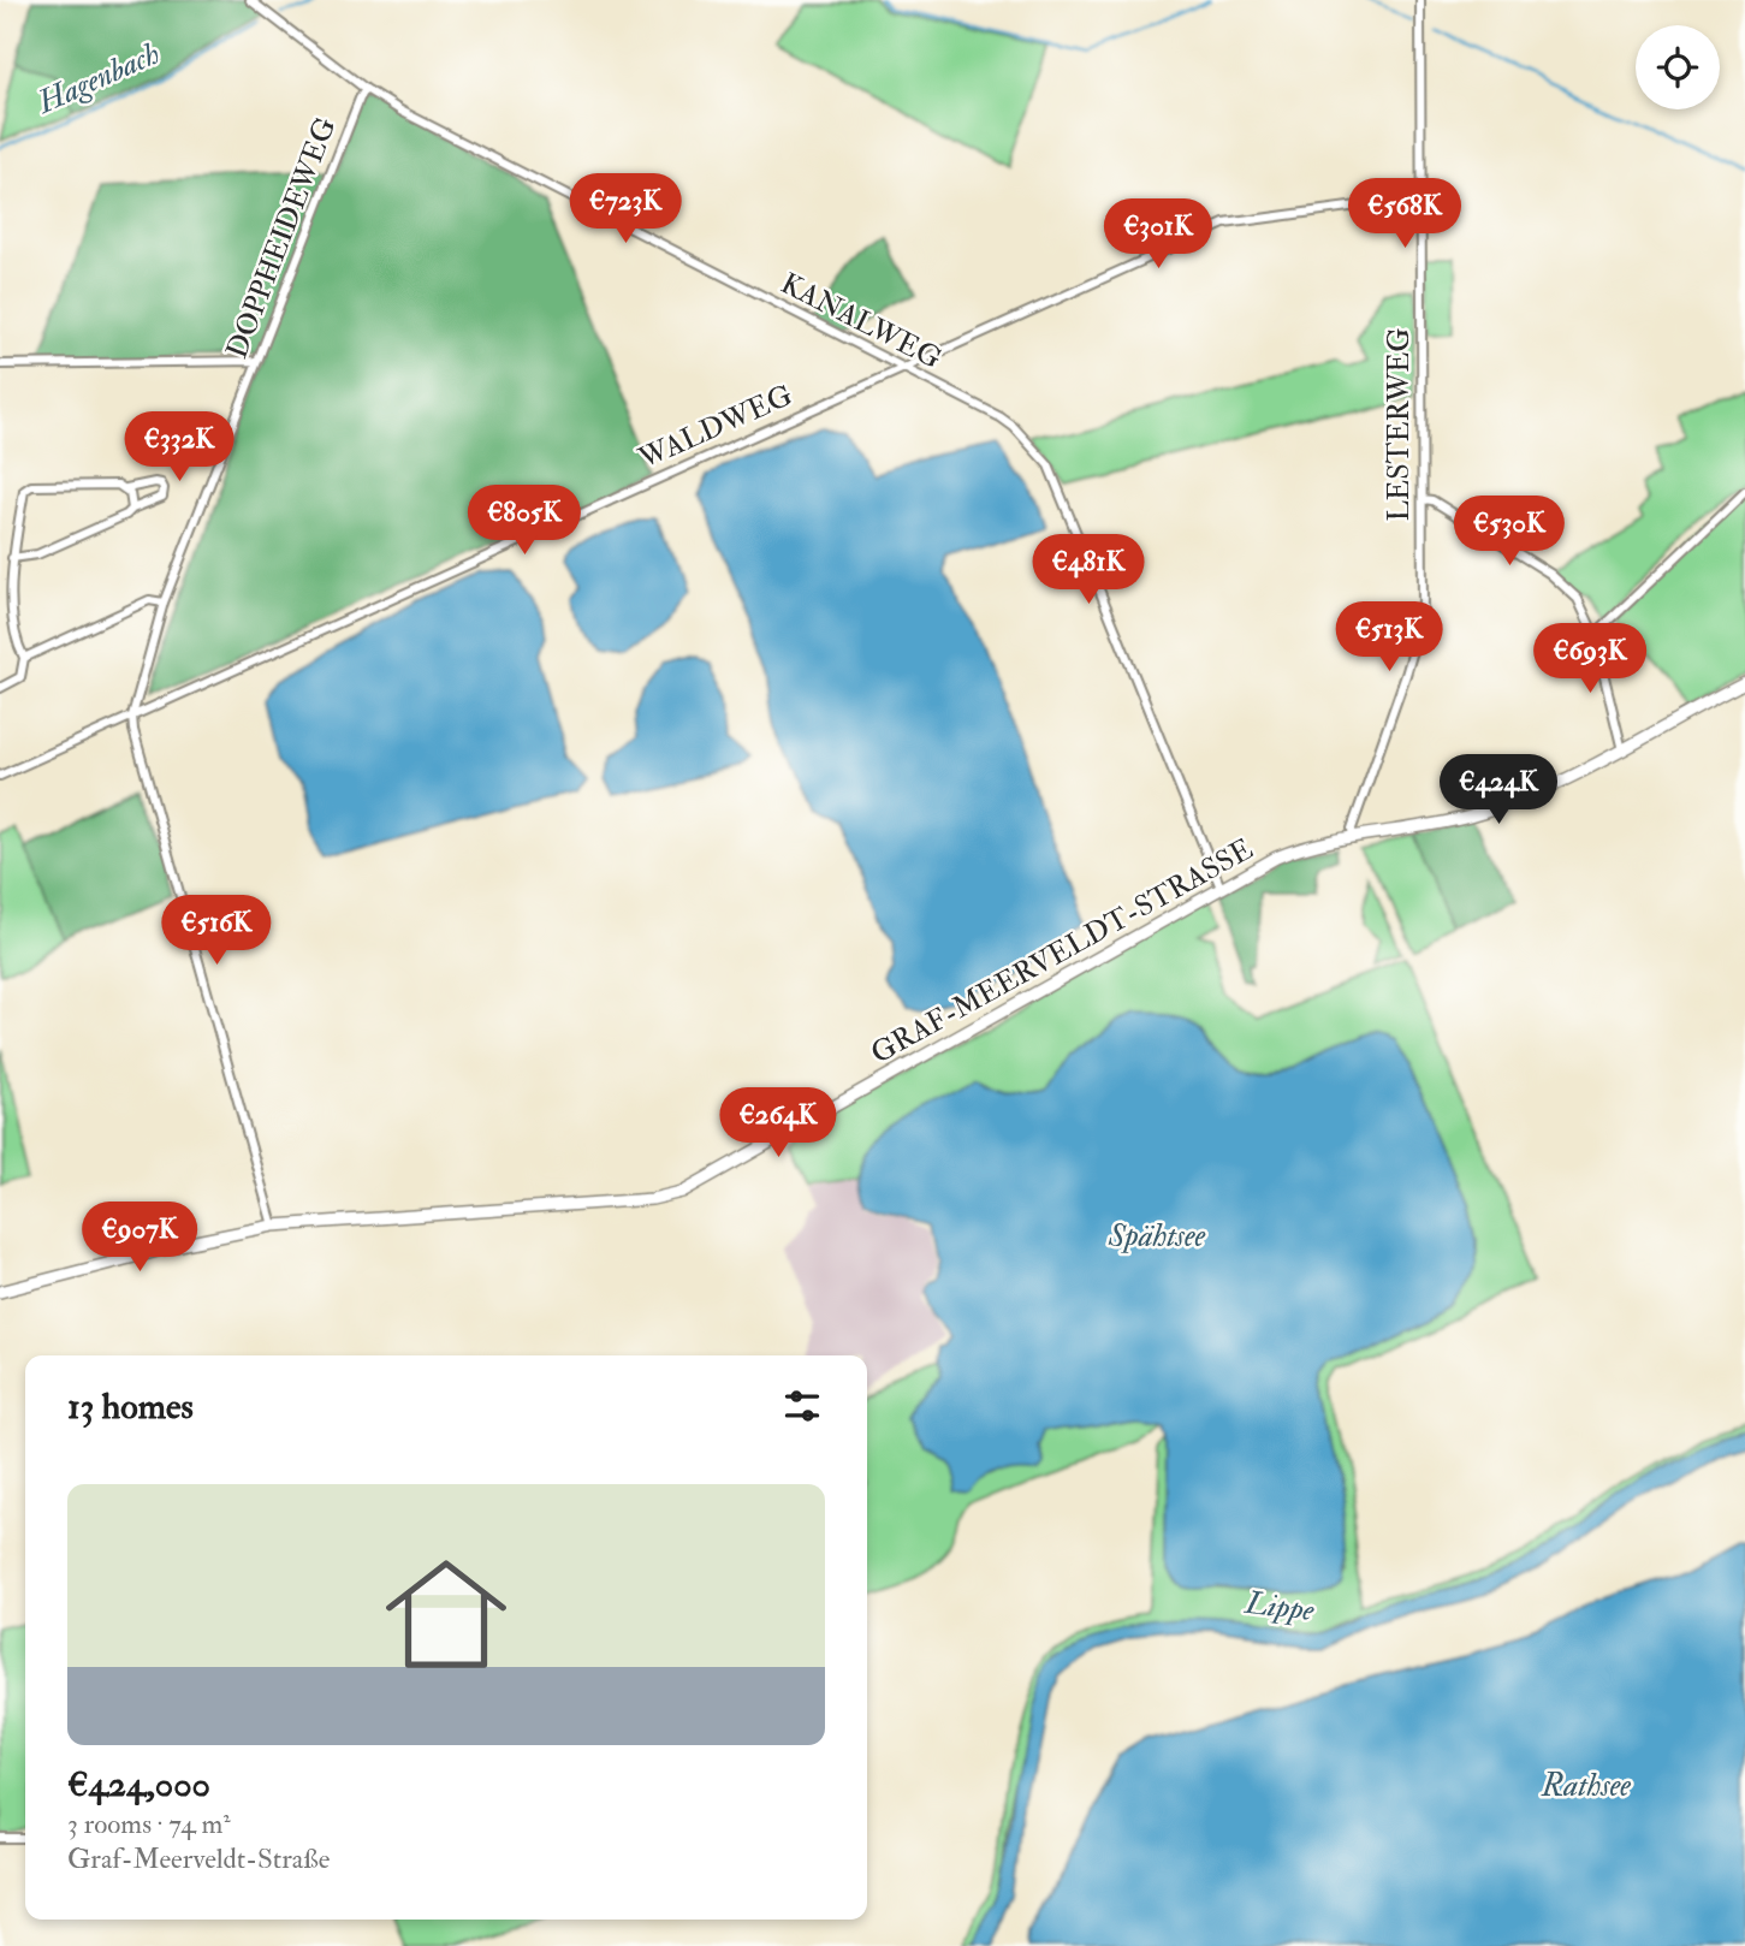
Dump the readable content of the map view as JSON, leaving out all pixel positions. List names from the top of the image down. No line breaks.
{"streets":{"main road":["GRAF-MEERVELDT-STRASSE"],"street":["DOPPHEIDEWEG","KANALWEG","LESTERWEG","WALDWEG"]},"crossings":[["DOPPHEIDEWEG","KANALWEG"],["DOPPHEIDEWEG","WALDWEG"],["DOPPHEIDEWEG","GRAF-MEERVELDT-STRASSE"],["KANALWEG","WALDWEG"],["KANALWEG","GRAF-MEERVELDT-STRASSE"],["LESTERWEG","WALDWEG"],["LESTERWEG","GRAF-MEERVELDT-STRASSE"]],"water":["Hagenbach","Spähtsee","Lippe","Rathsee"],"page":{"price":["€723K","€568K","€301K","€332K","€805K","€530K","€481K","€513K","€693K","€424K","€516K","€264K","€907K"],"heading":"13 homes","list":[{"name":"€424,000","note":"3 rooms · 74 m² · Graf-Meerveldt-Straße"}]}}
